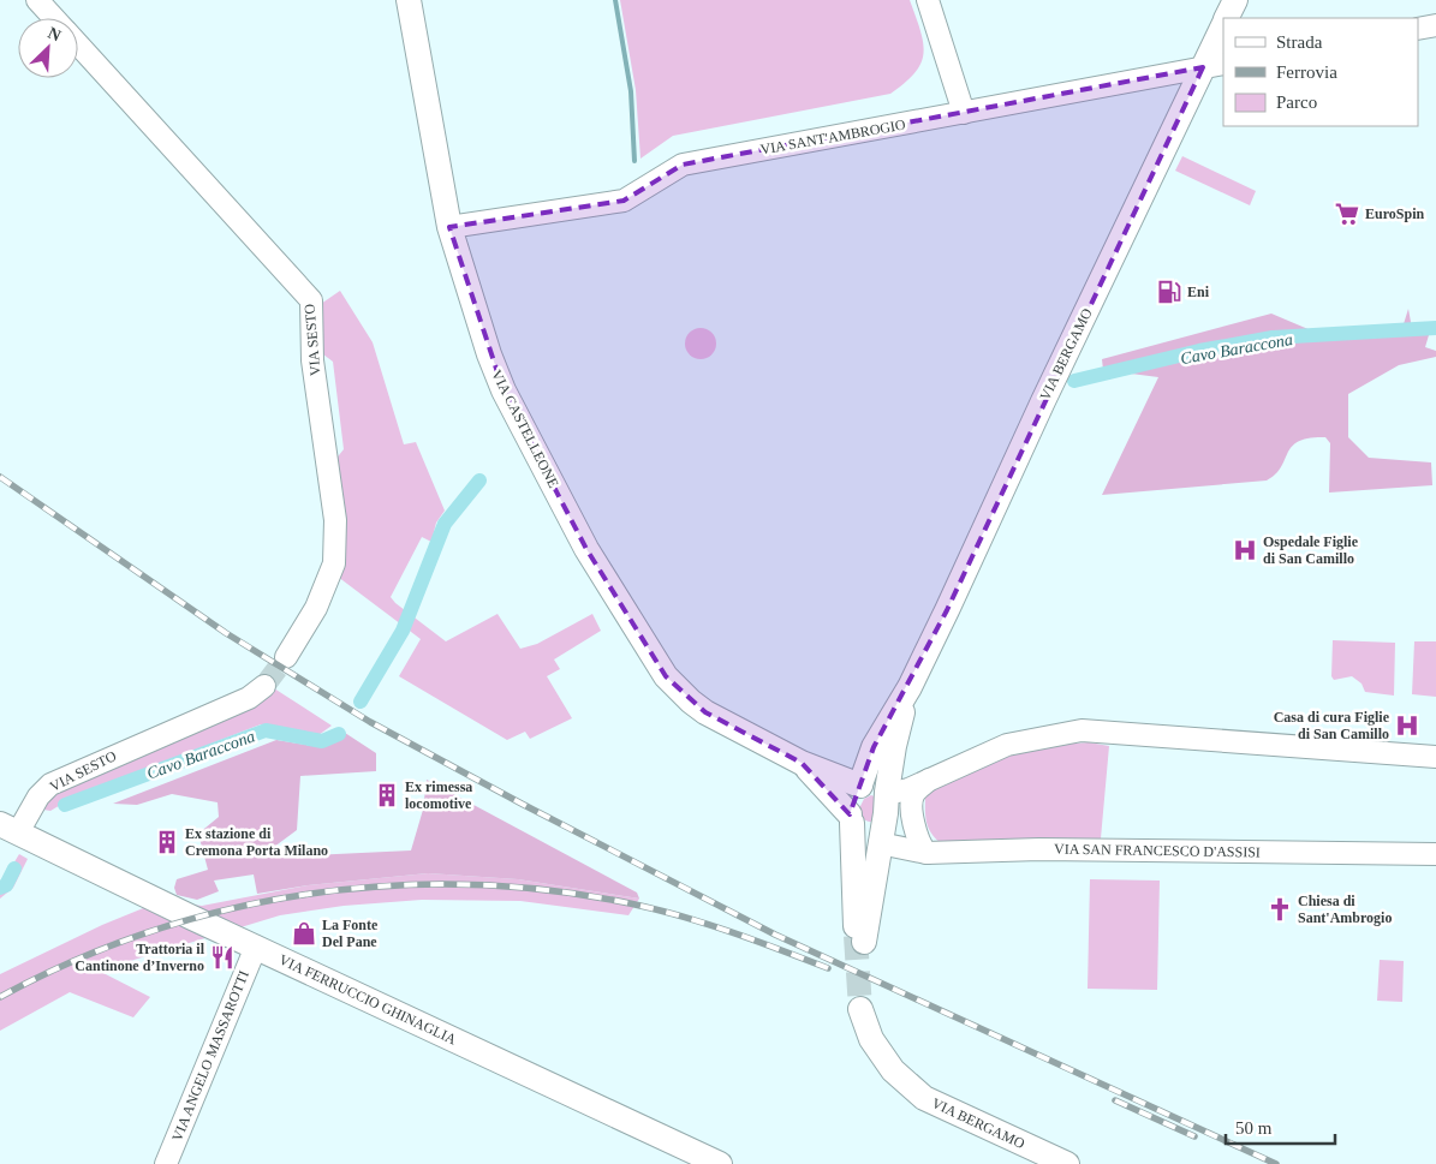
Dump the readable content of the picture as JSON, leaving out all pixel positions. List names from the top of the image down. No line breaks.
{"streets":{"main road":["VIA BERGAMO","VIA CASTELLEONE","VIA FERRUCCIO GHINAGLIA"],"street":["VIA SANT'AMBROGIO","VIA SESTO","VIA SAN FRANCESCO D'ASSISI","VIA ANGELO MASSAROTTI"]},"crossings":[["VIA SANT'AMBROGIO","VIA BERGAMO"],["VIA SANT'AMBROGIO","VIA CASTELLEONE"],["VIA SESTO","VIA FERRUCCIO GHINAGLIA"],["VIA BERGAMO","VIA CASTELLEONE"],["VIA BERGAMO","VIA SAN FRANCESCO D'ASSISI"],["VIA CASTELLEONE","VIA SAN FRANCESCO D'ASSISI"],["VIA FERRUCCIO GHINAGLIA","VIA ANGELO MASSAROTTI"]],"water":["Cavo Baraccona"],"places":{"supermarket":["EuroSpin"],"fuel station":["Eni"],"hospital":["Ospedale Figlie di San Camillo","Casa di cura Figlie di San Camillo"],"building":["Ex rimessa locomotive","Ex stazione di Cremona Porta Milano"],"church":["Chiesa di Sant'Ambrogio"],"shop":["La Fonte Del Pane"],"restaurant":["Trattoria il Cantinone d’Inverno"]},"legend":["Strada","Ferrovia","Parco"],"scale_bar":"50 m","north":"top right"}
